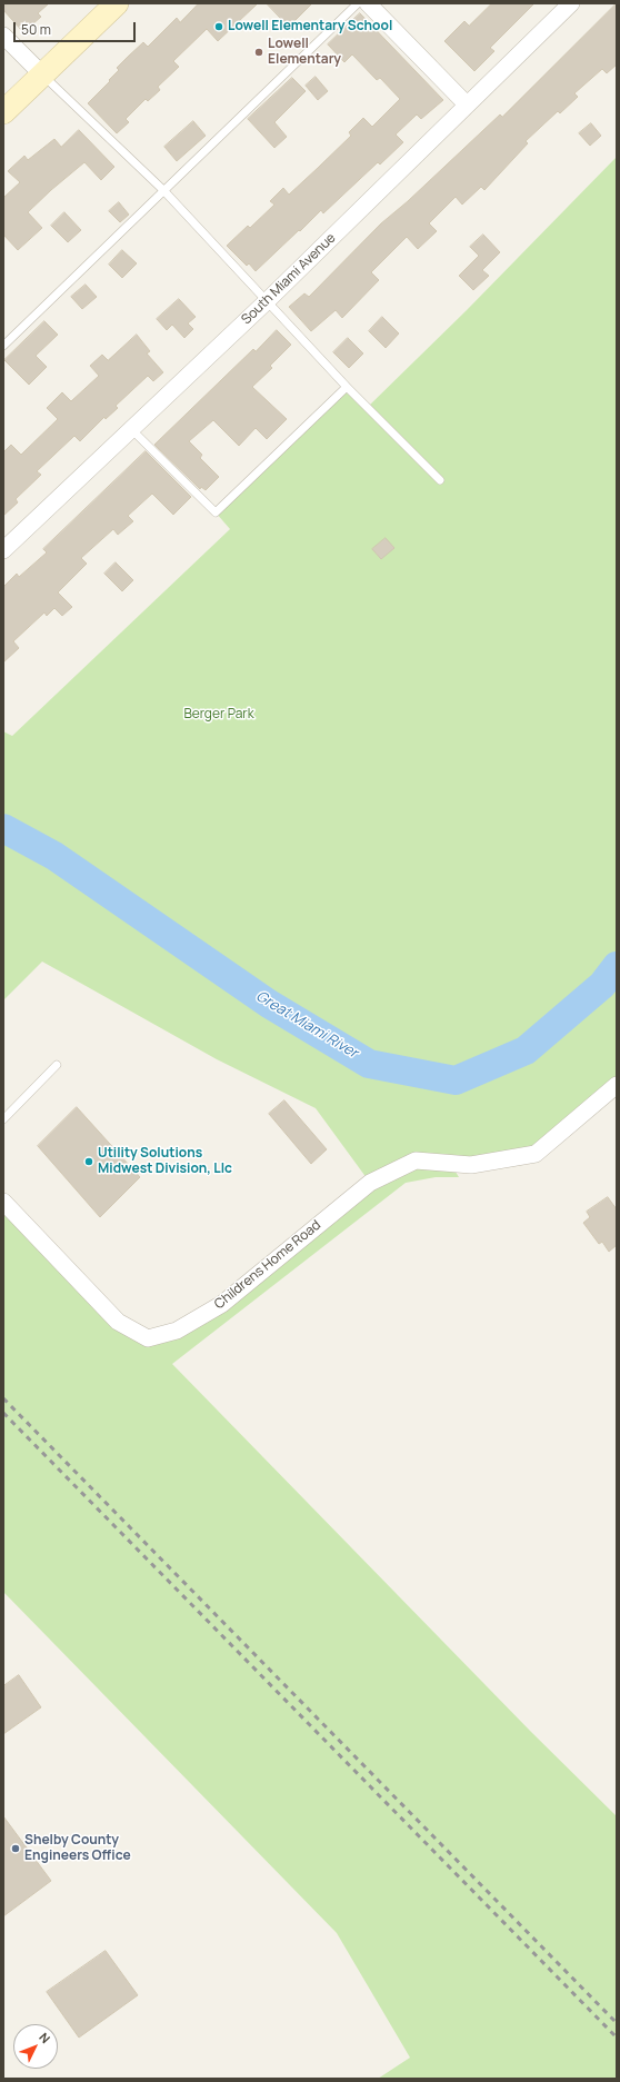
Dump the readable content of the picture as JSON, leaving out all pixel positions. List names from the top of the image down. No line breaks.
{"streets":{"street":["South Miami Avenue","Childrens Home Road"]},"water":["Great Miami River"],"parks":["Berger Park"],"places":["Lowell Elementary School","Lowell Elementary","Utility Solutions Midwest Division, Llc","Shelby County Engineers Office"],"scale_bar":"50 m","north":"top right"}
